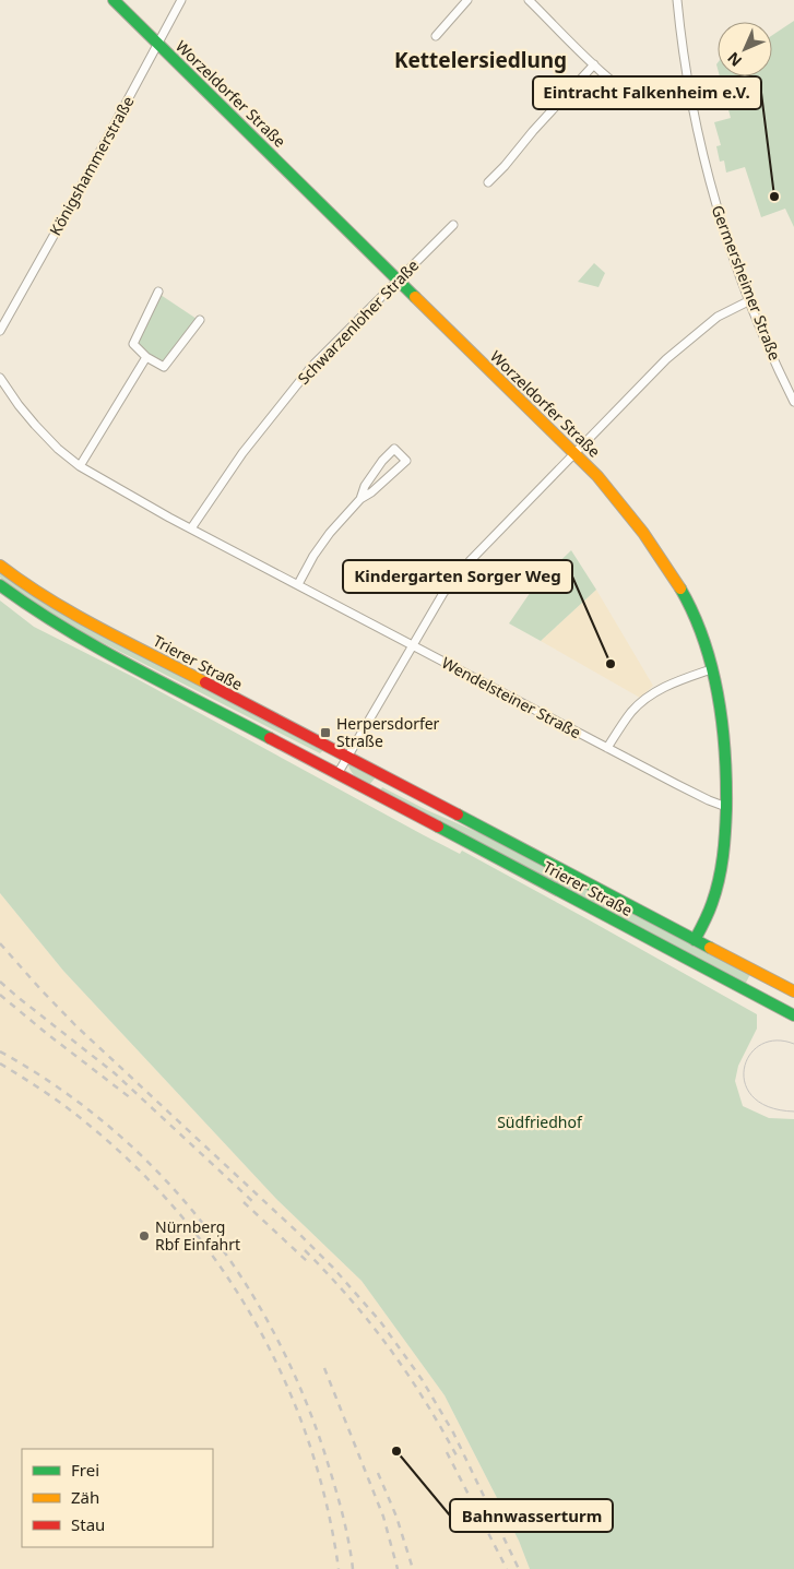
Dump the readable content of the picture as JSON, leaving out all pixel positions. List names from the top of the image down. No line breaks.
{"streets":{"main road":["Worzeldorfer Straße","Trierer Straße"],"street":["Königshammerstraße","Germersheimer Straße","Schwarzenloher Straße","Wendelsteiner Straße"]},"crossings":[["Worzeldorfer Straße","Königshammerstraße"],["Worzeldorfer Straße","Schwarzenloher Straße"],["Worzeldorfer Straße","Trierer Straße"],["Worzeldorfer Straße","Wendelsteiner Straße"],["Schwarzenloher Straße","Wendelsteiner Straße"]],"districts":["Kettelersiedlung"],"parks":["Südfriedhof"],"places":{"other":["Eintracht Falkenheim e.V.","Kindergarten Sorger Weg","Nürnberg Rbf Einfahrt","Bahnwasserturm"],"transit":["Herpersdorfer Straße"]},"legend":["Frei","Zäh","Stau"],"north":"bottom left"}
